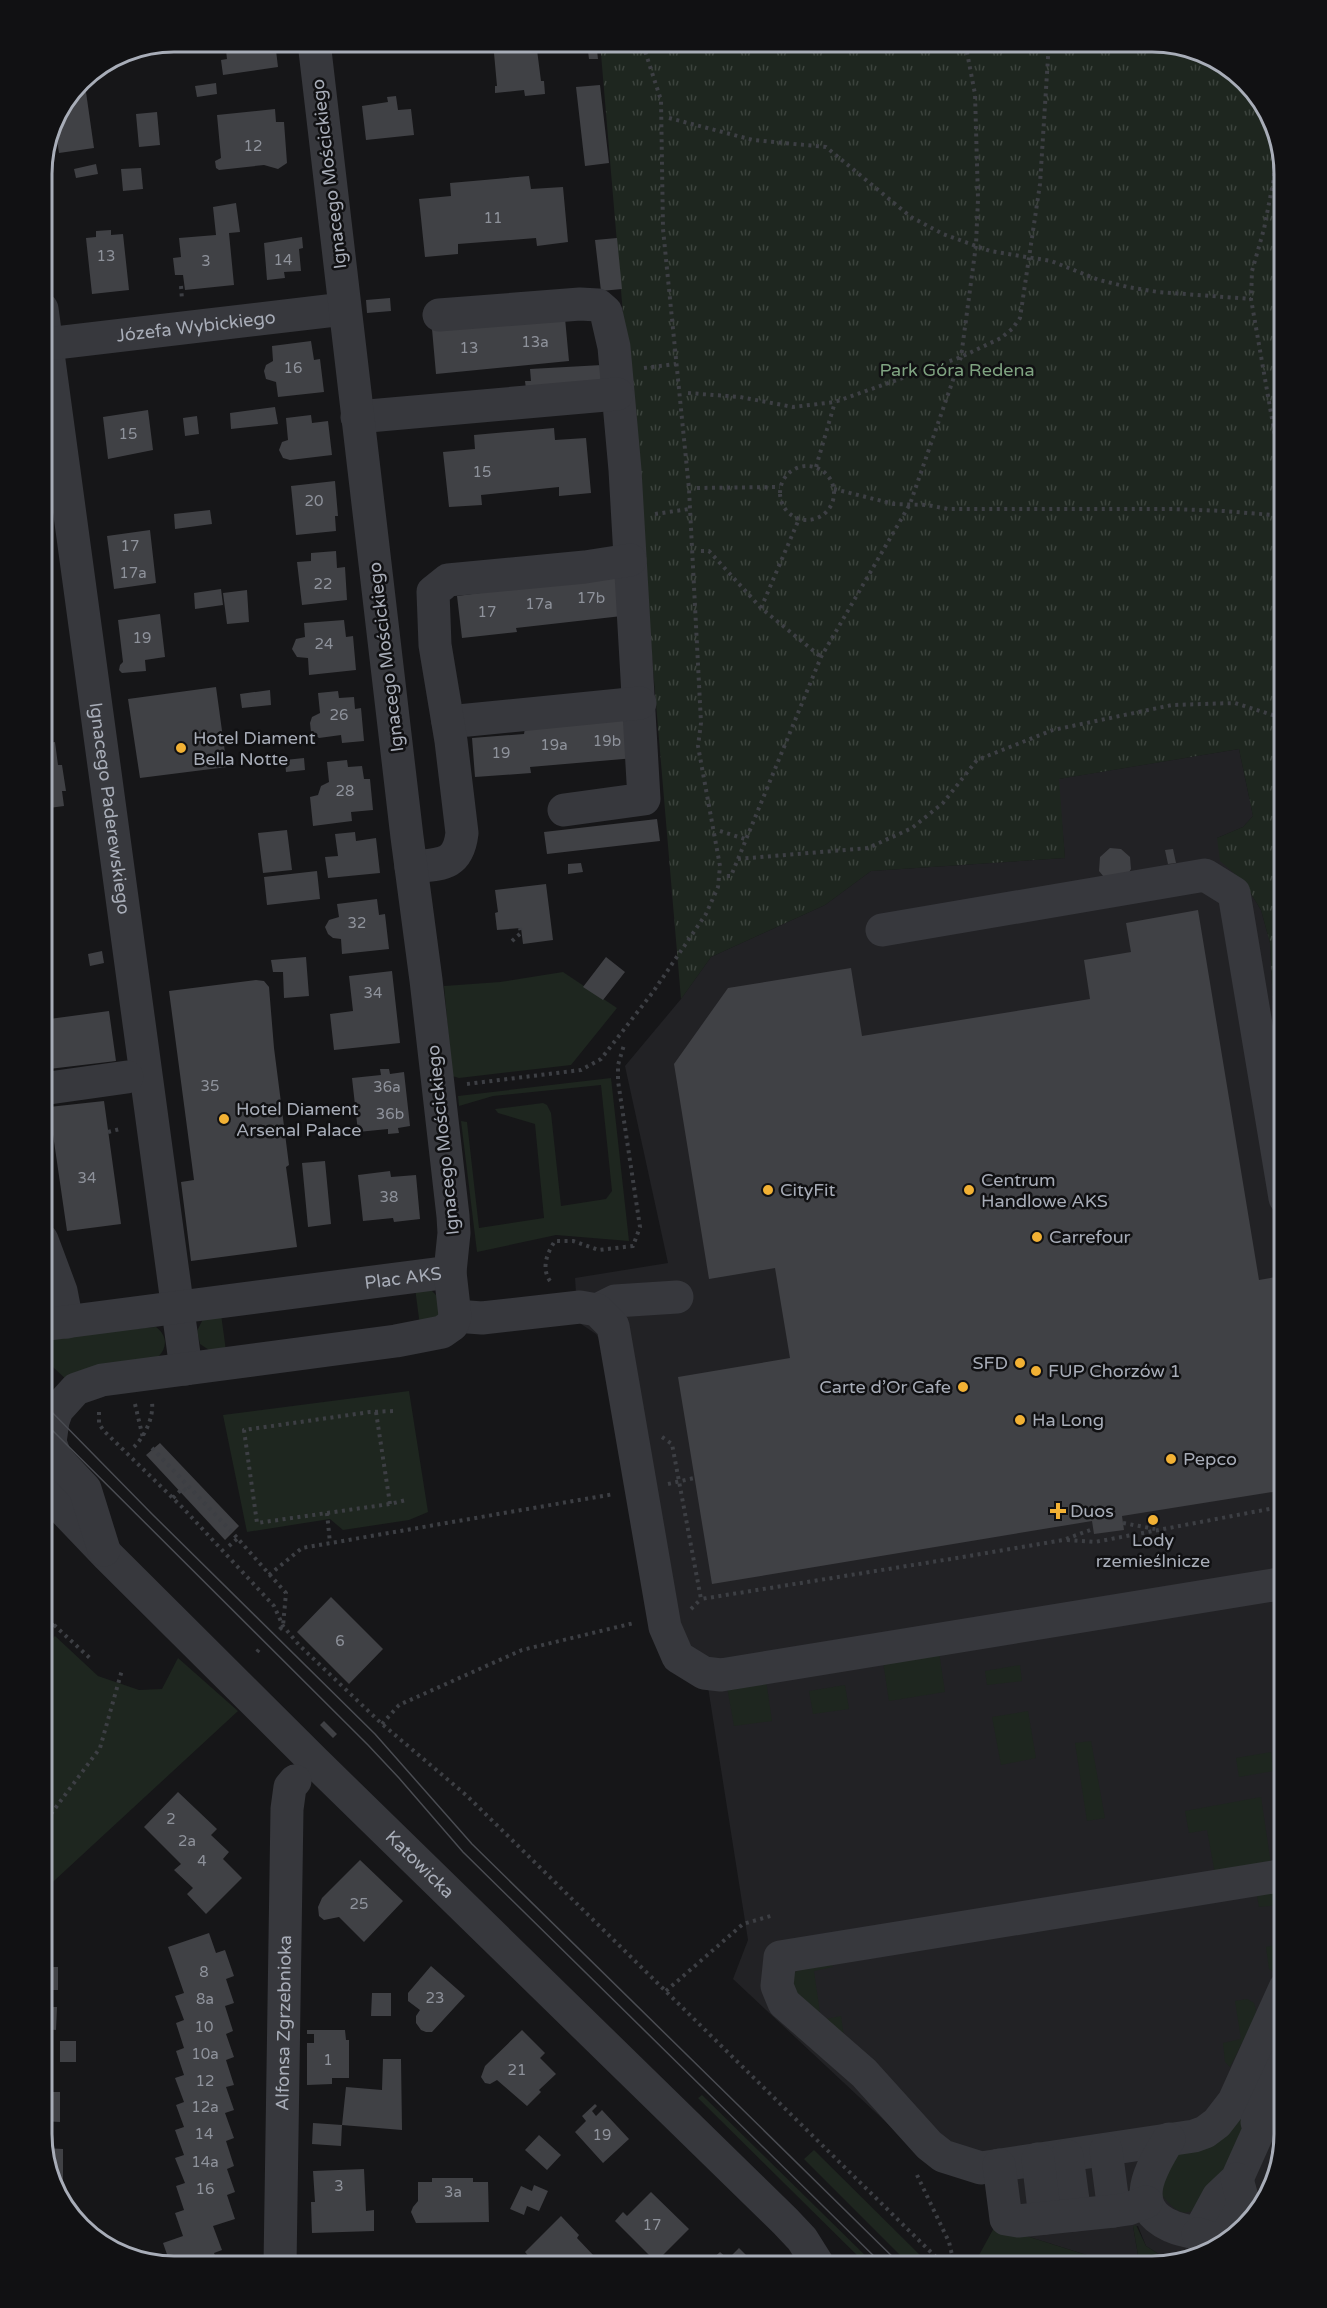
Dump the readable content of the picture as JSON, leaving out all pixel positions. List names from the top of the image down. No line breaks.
{"streets":{"street":["Ignacego Mościckiego","Józefa Wybickiego","Ignacego Paderewskiego","Plac AKS","Katowicka","Alfonsa Zgrzebnioka"]},"crossings":[["Ignacego Mościckiego","Józefa Wybickiego"],["Ignacego Mościckiego","Plac AKS"],["Ignacego Paderewskiego","Plac AKS"]],"parks":["Park Góra Redena"],"places":{"other":["Hotel Diament Bella Notte","Hotel Diament Arsenal Palace","CityFit","Centrum Handlowe AKS","Carrefour","SFD","FUP Chorzów 1","Carte d’Or Cafe","Ha Long","Pepco","Lody rzemieślnicze"],"health":["Duos"]},"house_numbers":["12","11","13","14","3","13a","13","16","15","15","20","17","17a","22","17b","17a","17","19","24","26","19b","19a","19","28","32","34","35","36a","36b","34","38","6","2","2a","4","25","8","23","8a","10","10a","1","21","12","12a","14","19","14a","3","16","3a","17"]}
